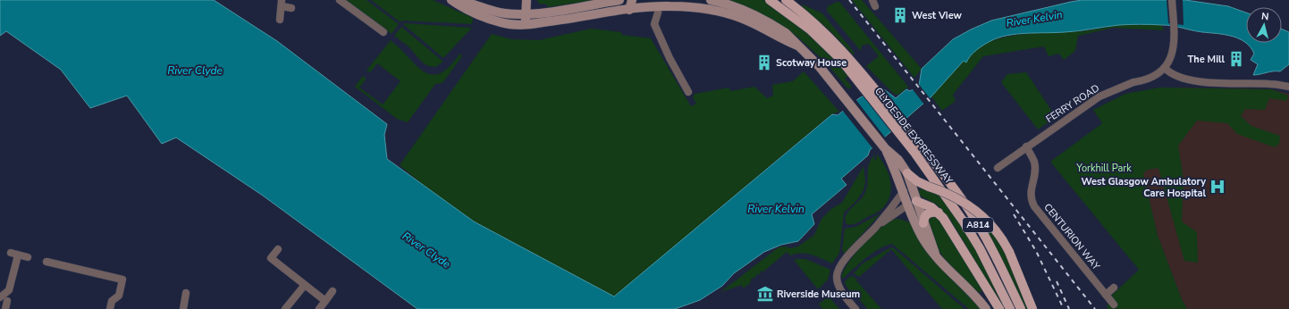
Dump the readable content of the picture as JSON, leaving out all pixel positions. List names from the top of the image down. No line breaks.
{"streets":{"main road":["CLYDESIDE EXPRESSWAY","A814"],"street":["FERRY ROAD","CENTURION WAY"]},"crossings":[["FERRY ROAD","CENTURION WAY"]],"water":["River Kelvin","River Clyde"],"parks":["Yorkhill Park"],"places":{"building":["West View","The Mill","Scotway House"],"hospital":["West Glasgow Ambulatory Care Hospital"],"museum":["Riverside Museum"]},"north":"top"}
